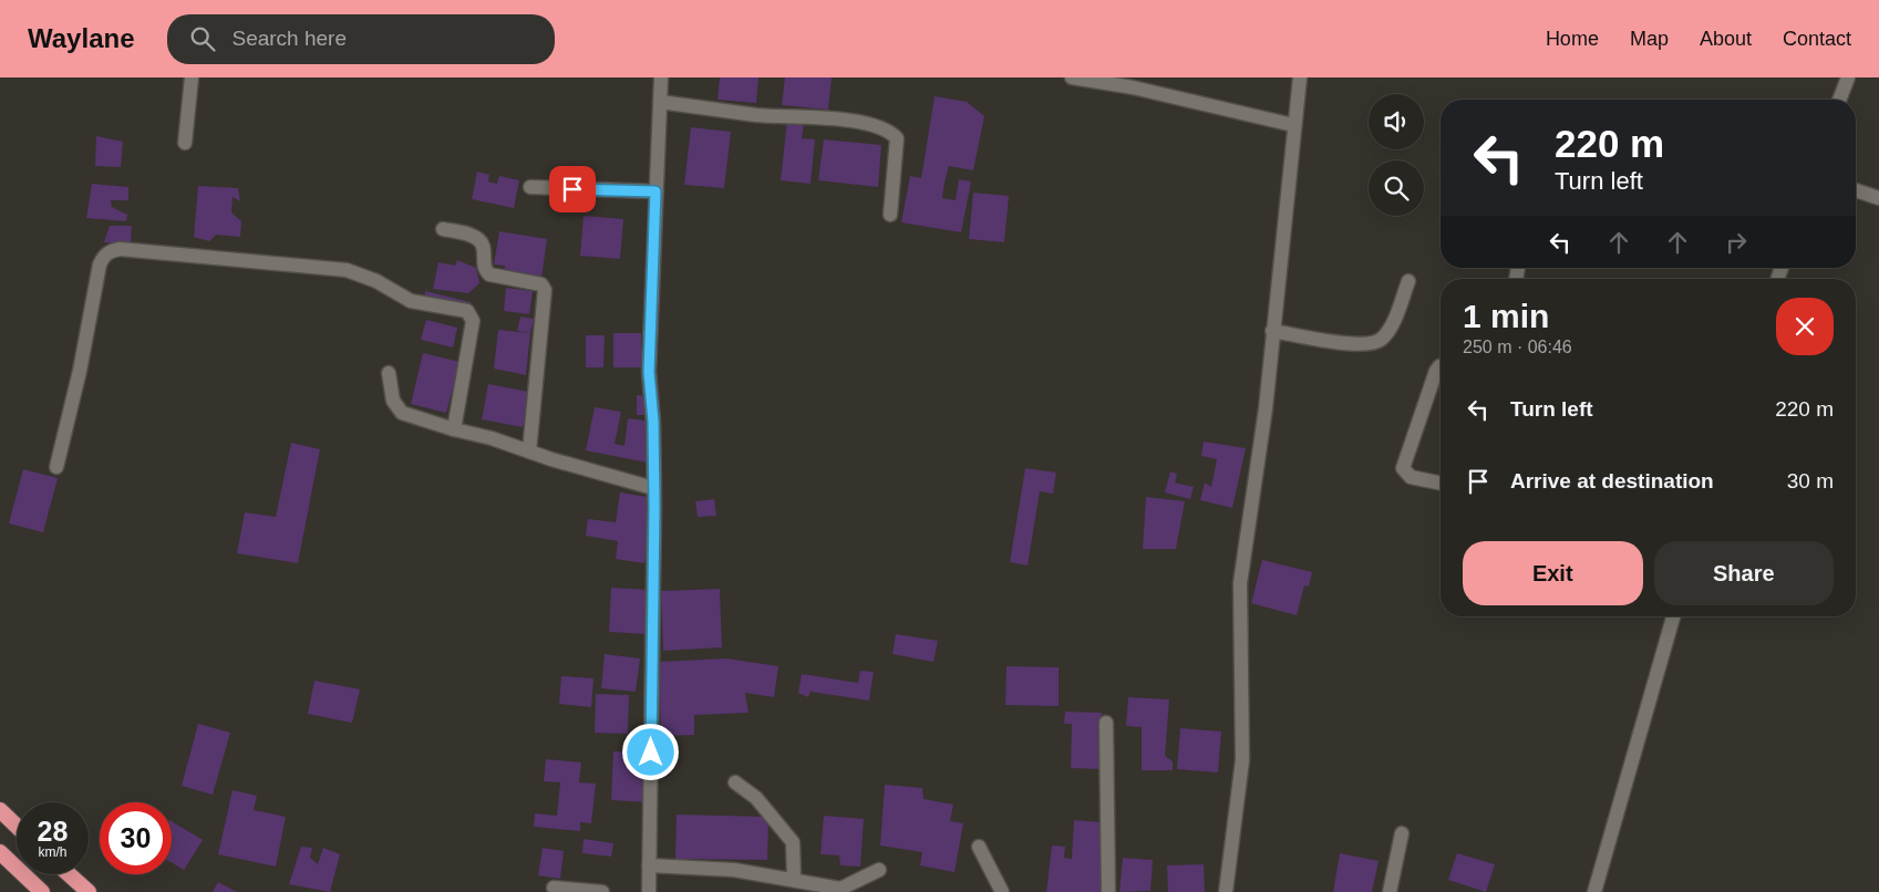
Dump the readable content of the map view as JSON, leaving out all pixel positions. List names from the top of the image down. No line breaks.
{"page":{"header":"Waylane","search":"Search here","nav":["Home","Map","About","Contact"],"turn":["220 m","Turn left"],"heading":["1 min","250 m · 06:46"],"list":[{"name":"Turn left","value":"220 m"},{"name":"Arrive at destination","value":"30 m"}],"buttons":["Exit","Share"],"speed":"28 km/h","limit":"30"}}
